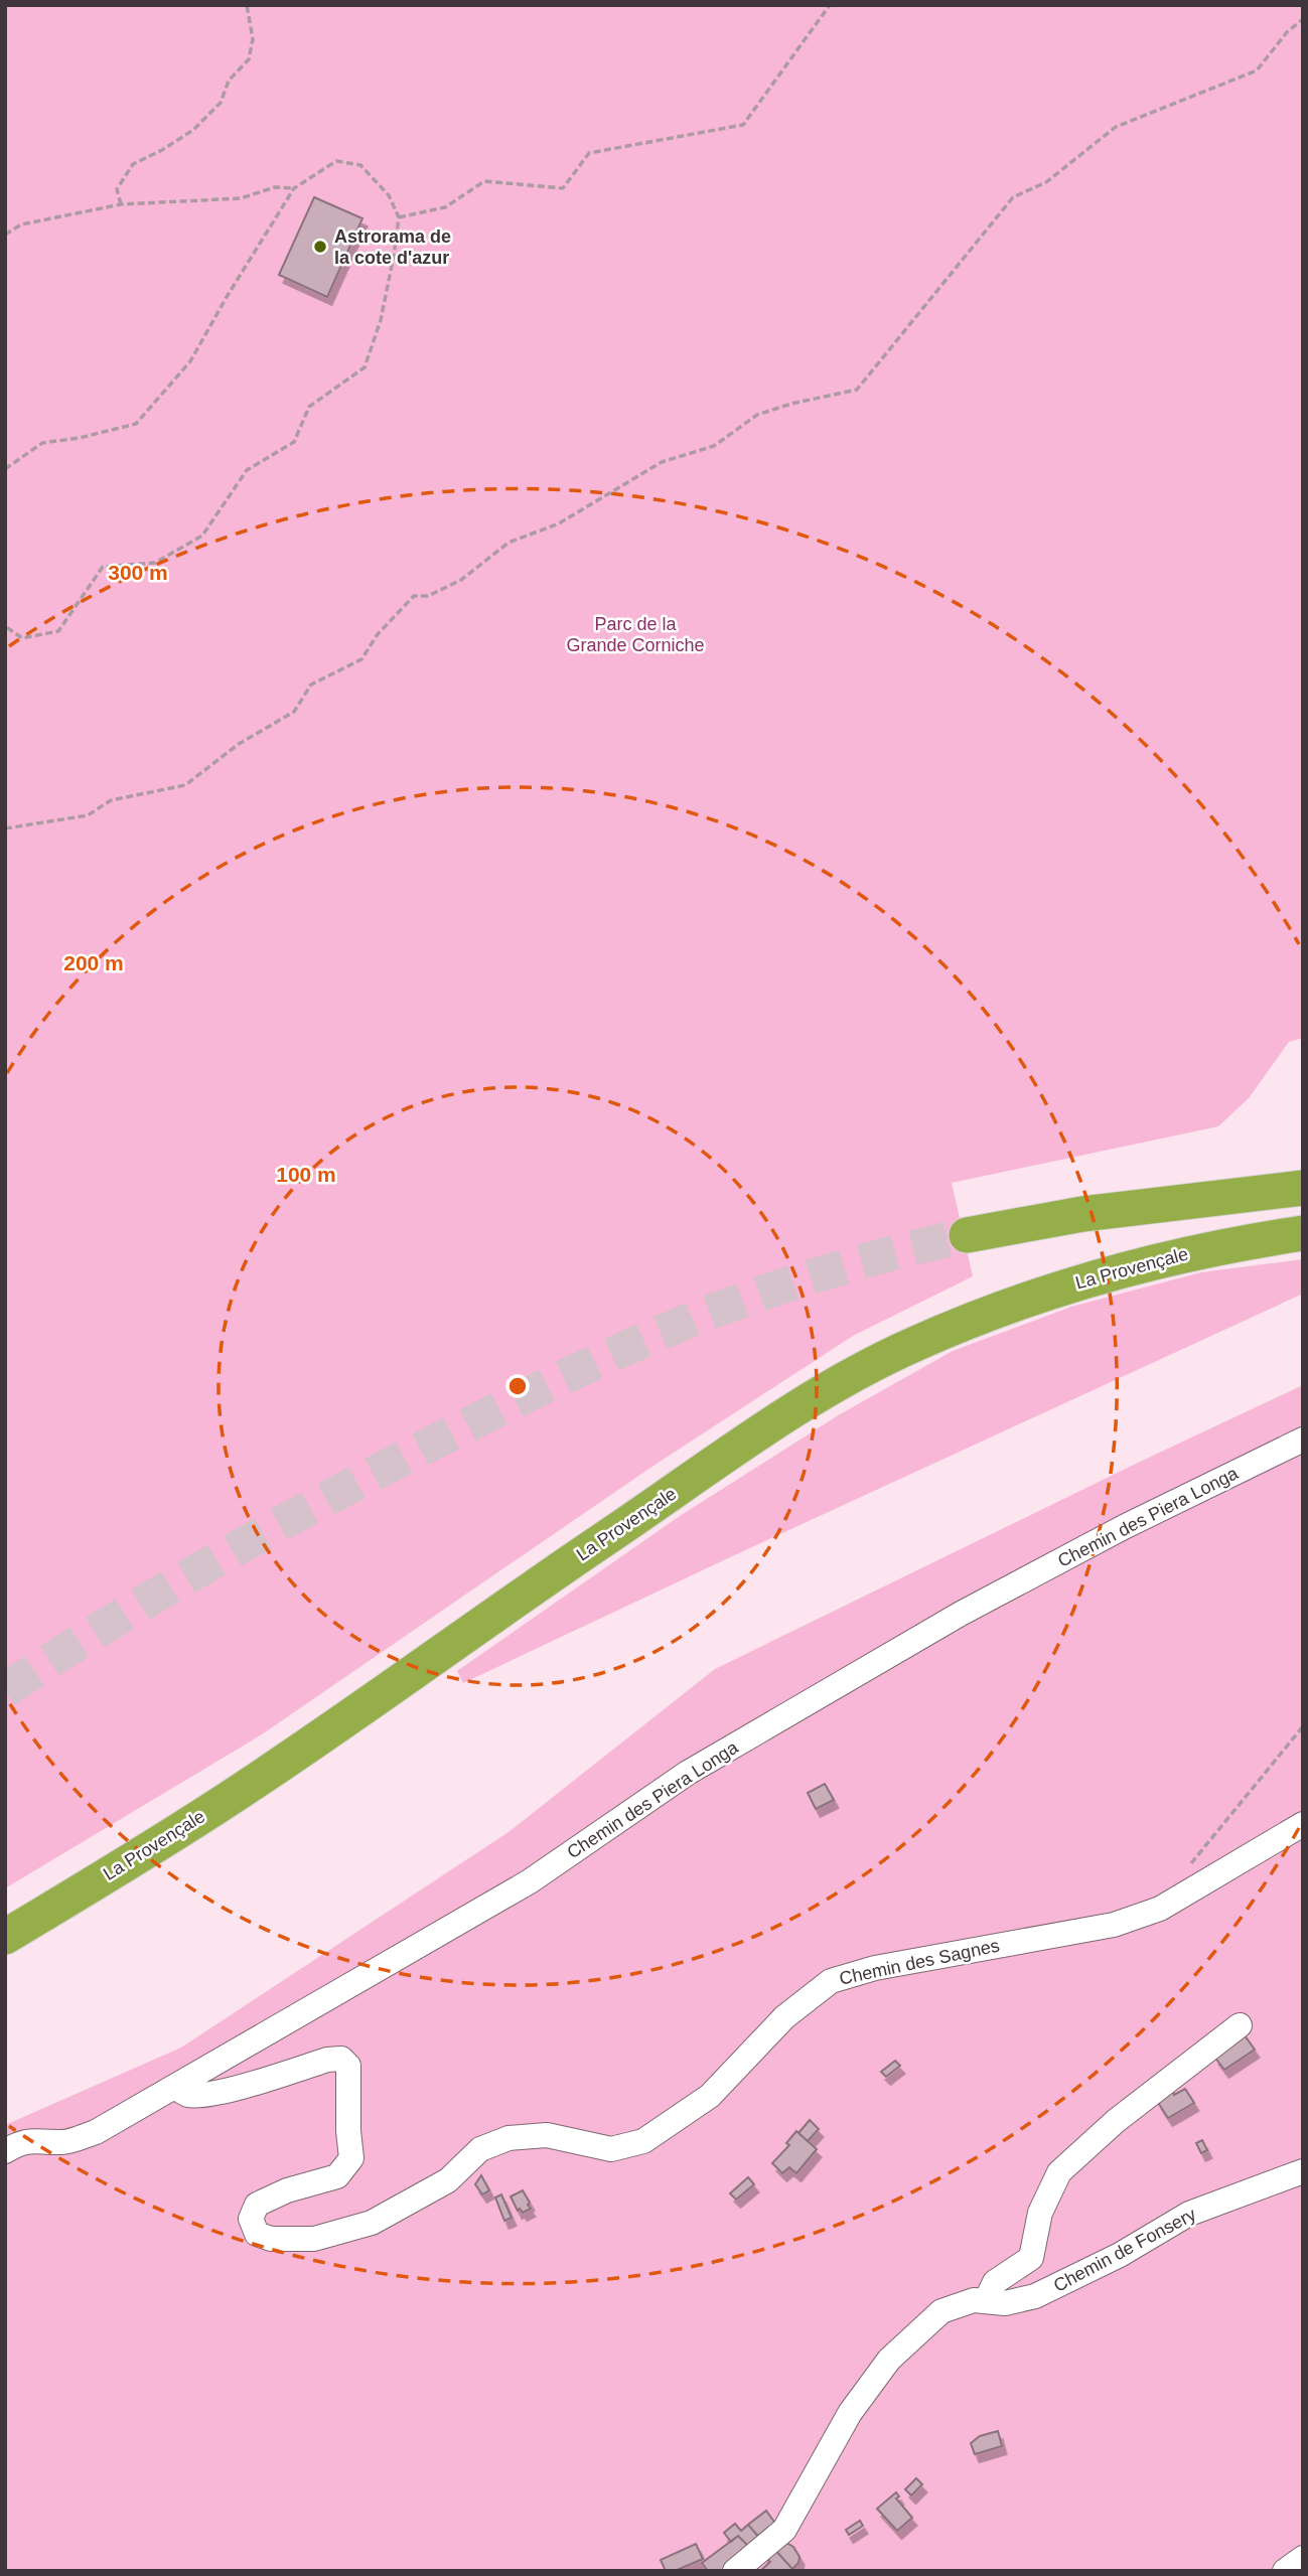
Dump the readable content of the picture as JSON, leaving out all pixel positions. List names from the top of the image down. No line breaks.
{"streets":{"highway":["La Provençale"],"lane":["Chemin des Piera Longa","Chemin des Sagnes","Chemin de Fonsery"]},"crossings":[["Chemin des Piera Longa","Chemin des Sagnes"]],"parks":["Parc de la Grande Corniche"],"places":["Astrorama de la cote d'azur"],"rings":["300 m","200 m","100 m"]}
